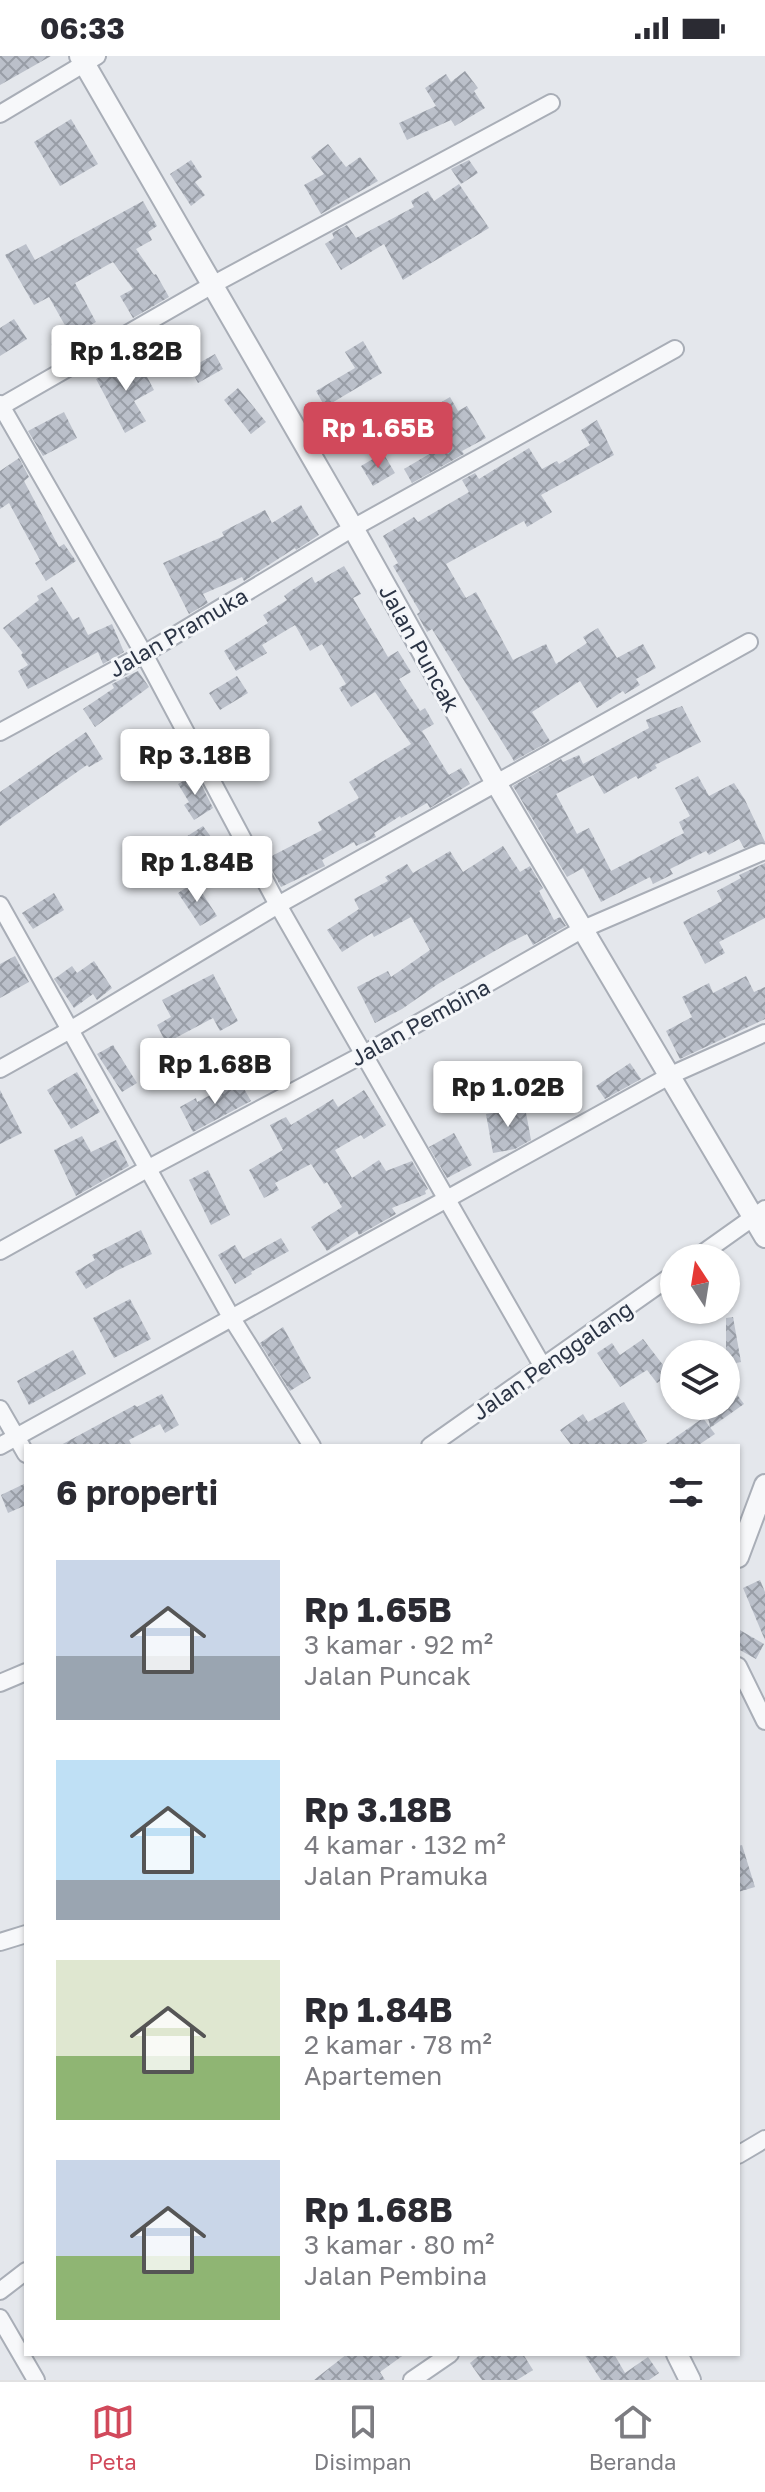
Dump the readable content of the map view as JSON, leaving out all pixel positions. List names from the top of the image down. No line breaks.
{"streets":{"street":["Jalan Pramuka","Jalan Puncak","Jalan Pembina","Jalan Penggalang"]},"crossings":[["Jalan Pramuka","Jalan Puncak"],["Jalan Puncak","Jalan Pembina"]],"north":"top","page":{"status":"06:33","price":["Rp 1.82B","Rp 1.65B","Rp 3.18B","Rp 1.84B","Rp 1.68B","Rp 1.02B"],"heading":"6 properti","list":[{"name":"Rp 1.65B","note":"3 kamar · 92 m² · Jalan Puncak"},{"name":"Rp 3.18B","note":"4 kamar · 132 m² · Jalan Pramuka"},{"name":"Rp 1.84B","note":"2 kamar · 78 m² · Apartemen"},{"name":"Rp 1.68B","note":"3 kamar · 80 m² · Jalan Pembina"}],"tabs":["Peta","Disimpan","Beranda"]}}
